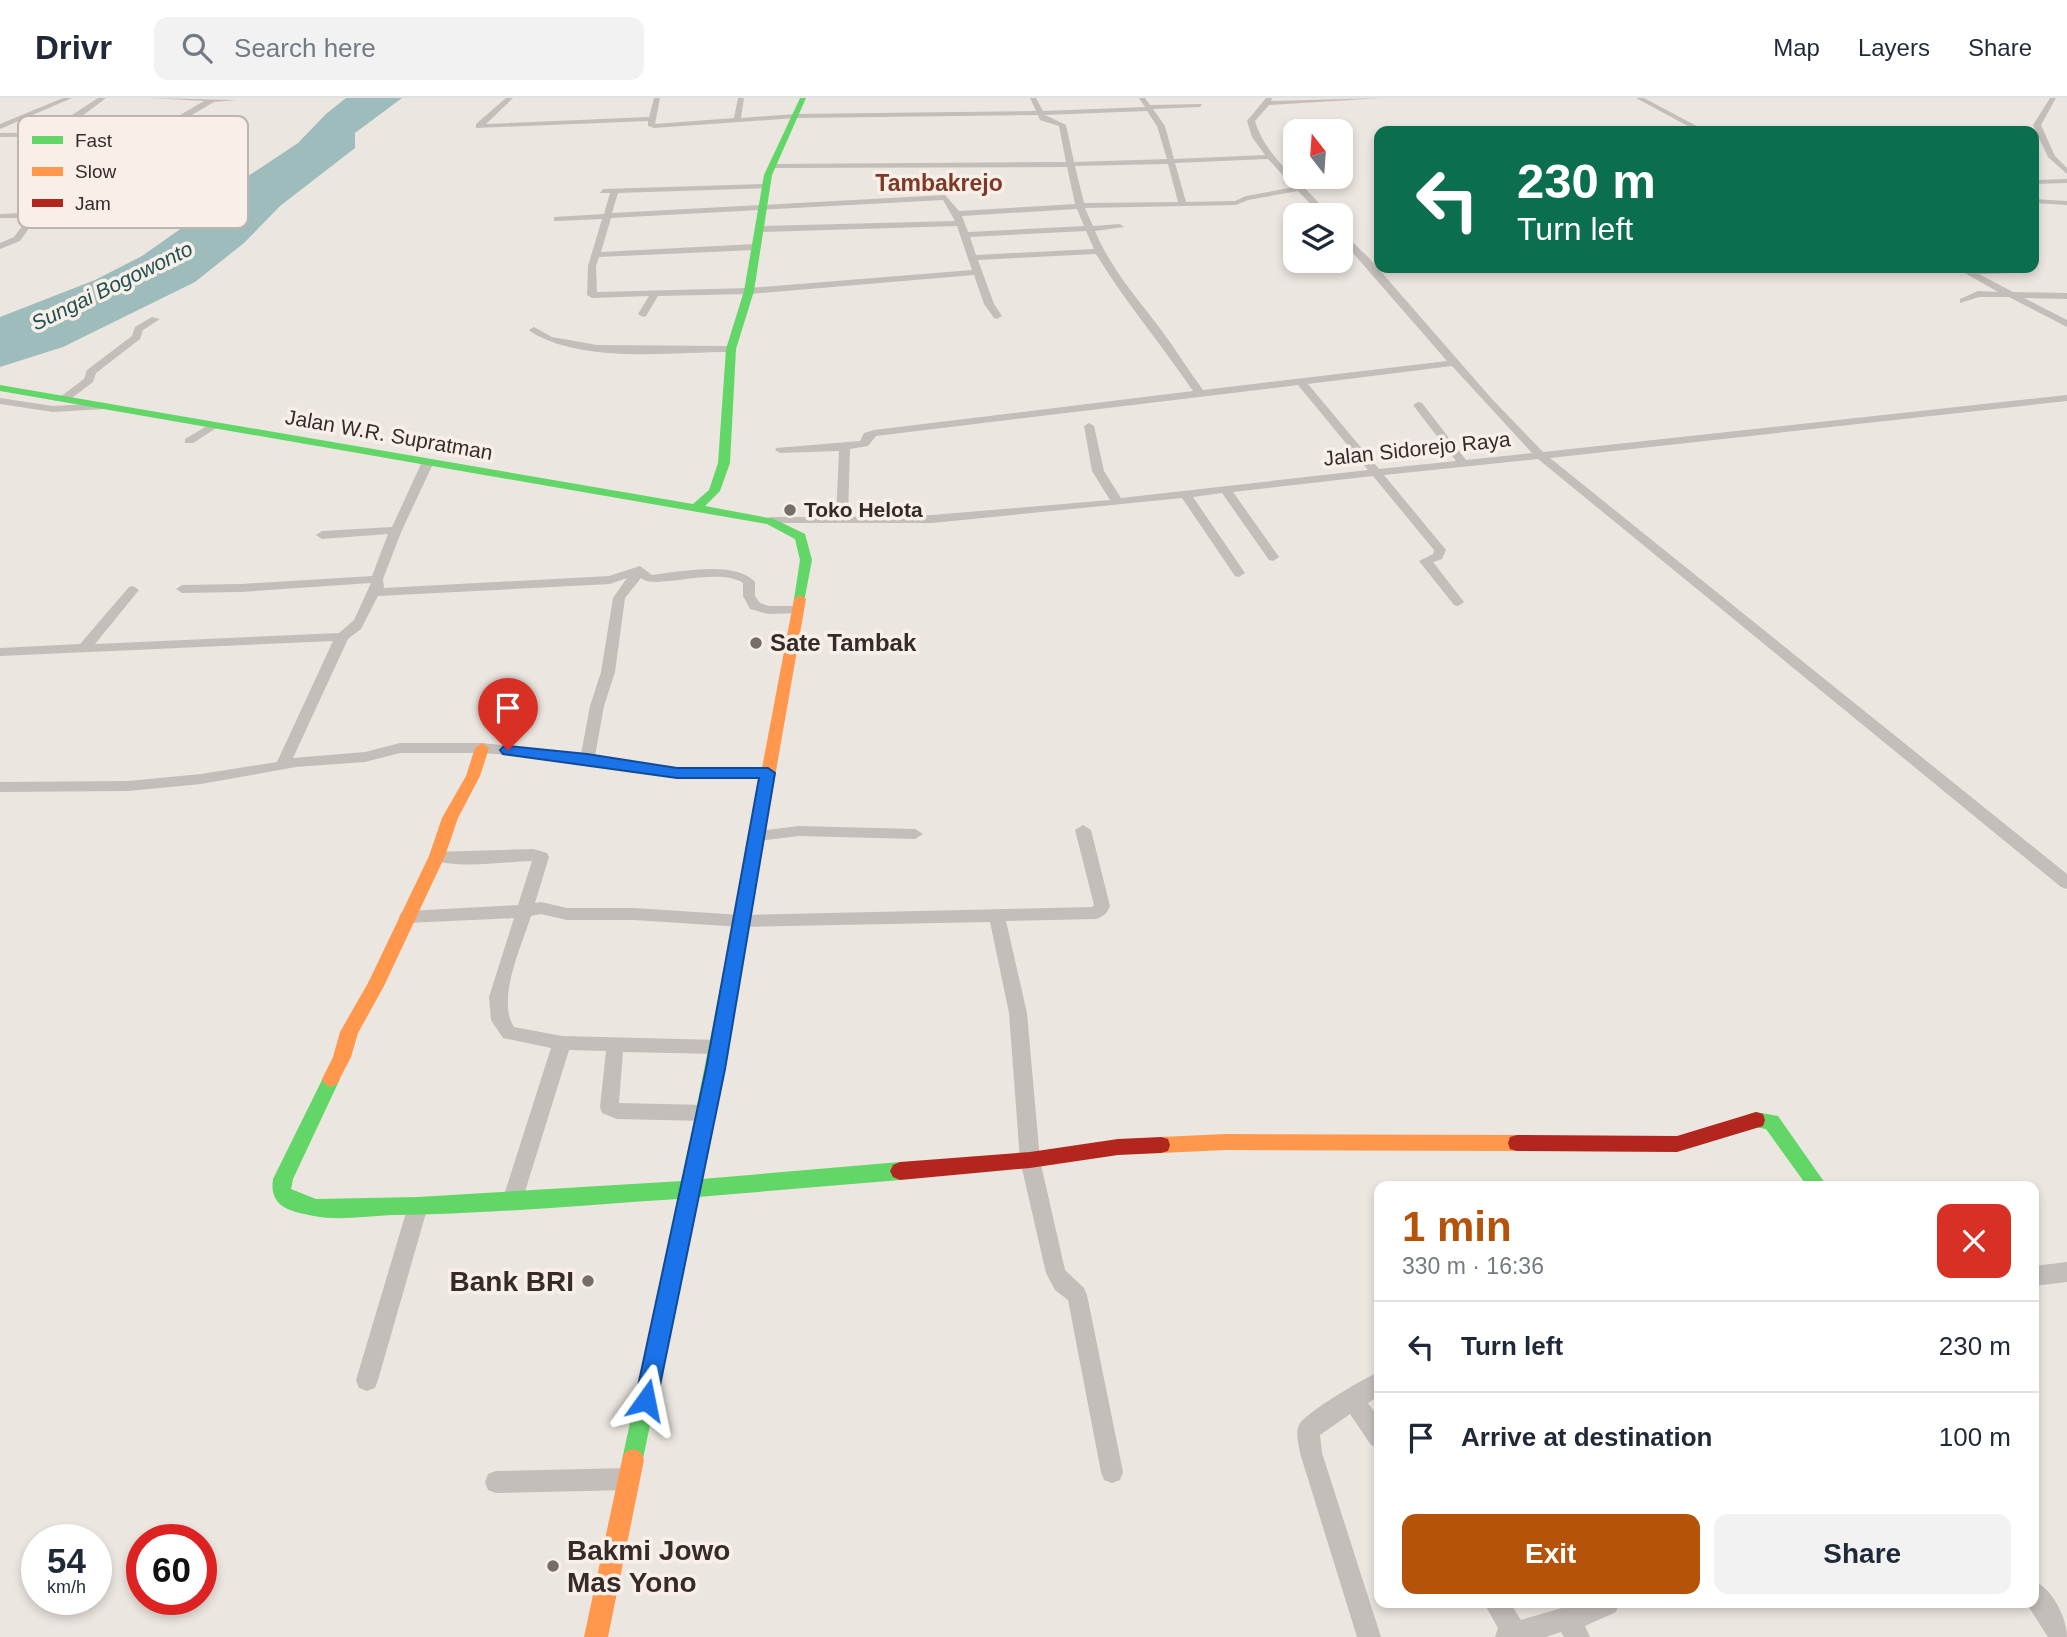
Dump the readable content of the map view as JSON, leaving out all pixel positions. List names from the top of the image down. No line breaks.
{"streets":{"street":["Jalan W.R. Supratman","Jalan Sidorejo Raya"]},"crossings":[["Jalan W.R. Supratman","Jalan Sidorejo Raya"]],"districts":["Tambakrejo"],"water":["Sungai Bogowonto"],"places":["Toko Helota","Sate Tambak","Bank BRI","Bakmi Jowo Mas Yono"],"legend":["Fast","Slow","Jam"],"north":"top","page":{"header":"Drivr","search":"Search here","nav":["Map","Layers","Share"],"turn":["230 m","Turn left"],"heading":["1 min","330 m · 16:36"],"list":[{"name":"Turn left","value":"230 m"},{"name":"Arrive at destination","value":"100 m"}],"buttons":["Exit","Share"],"speed":"54 km/h","limit":"60"}}
